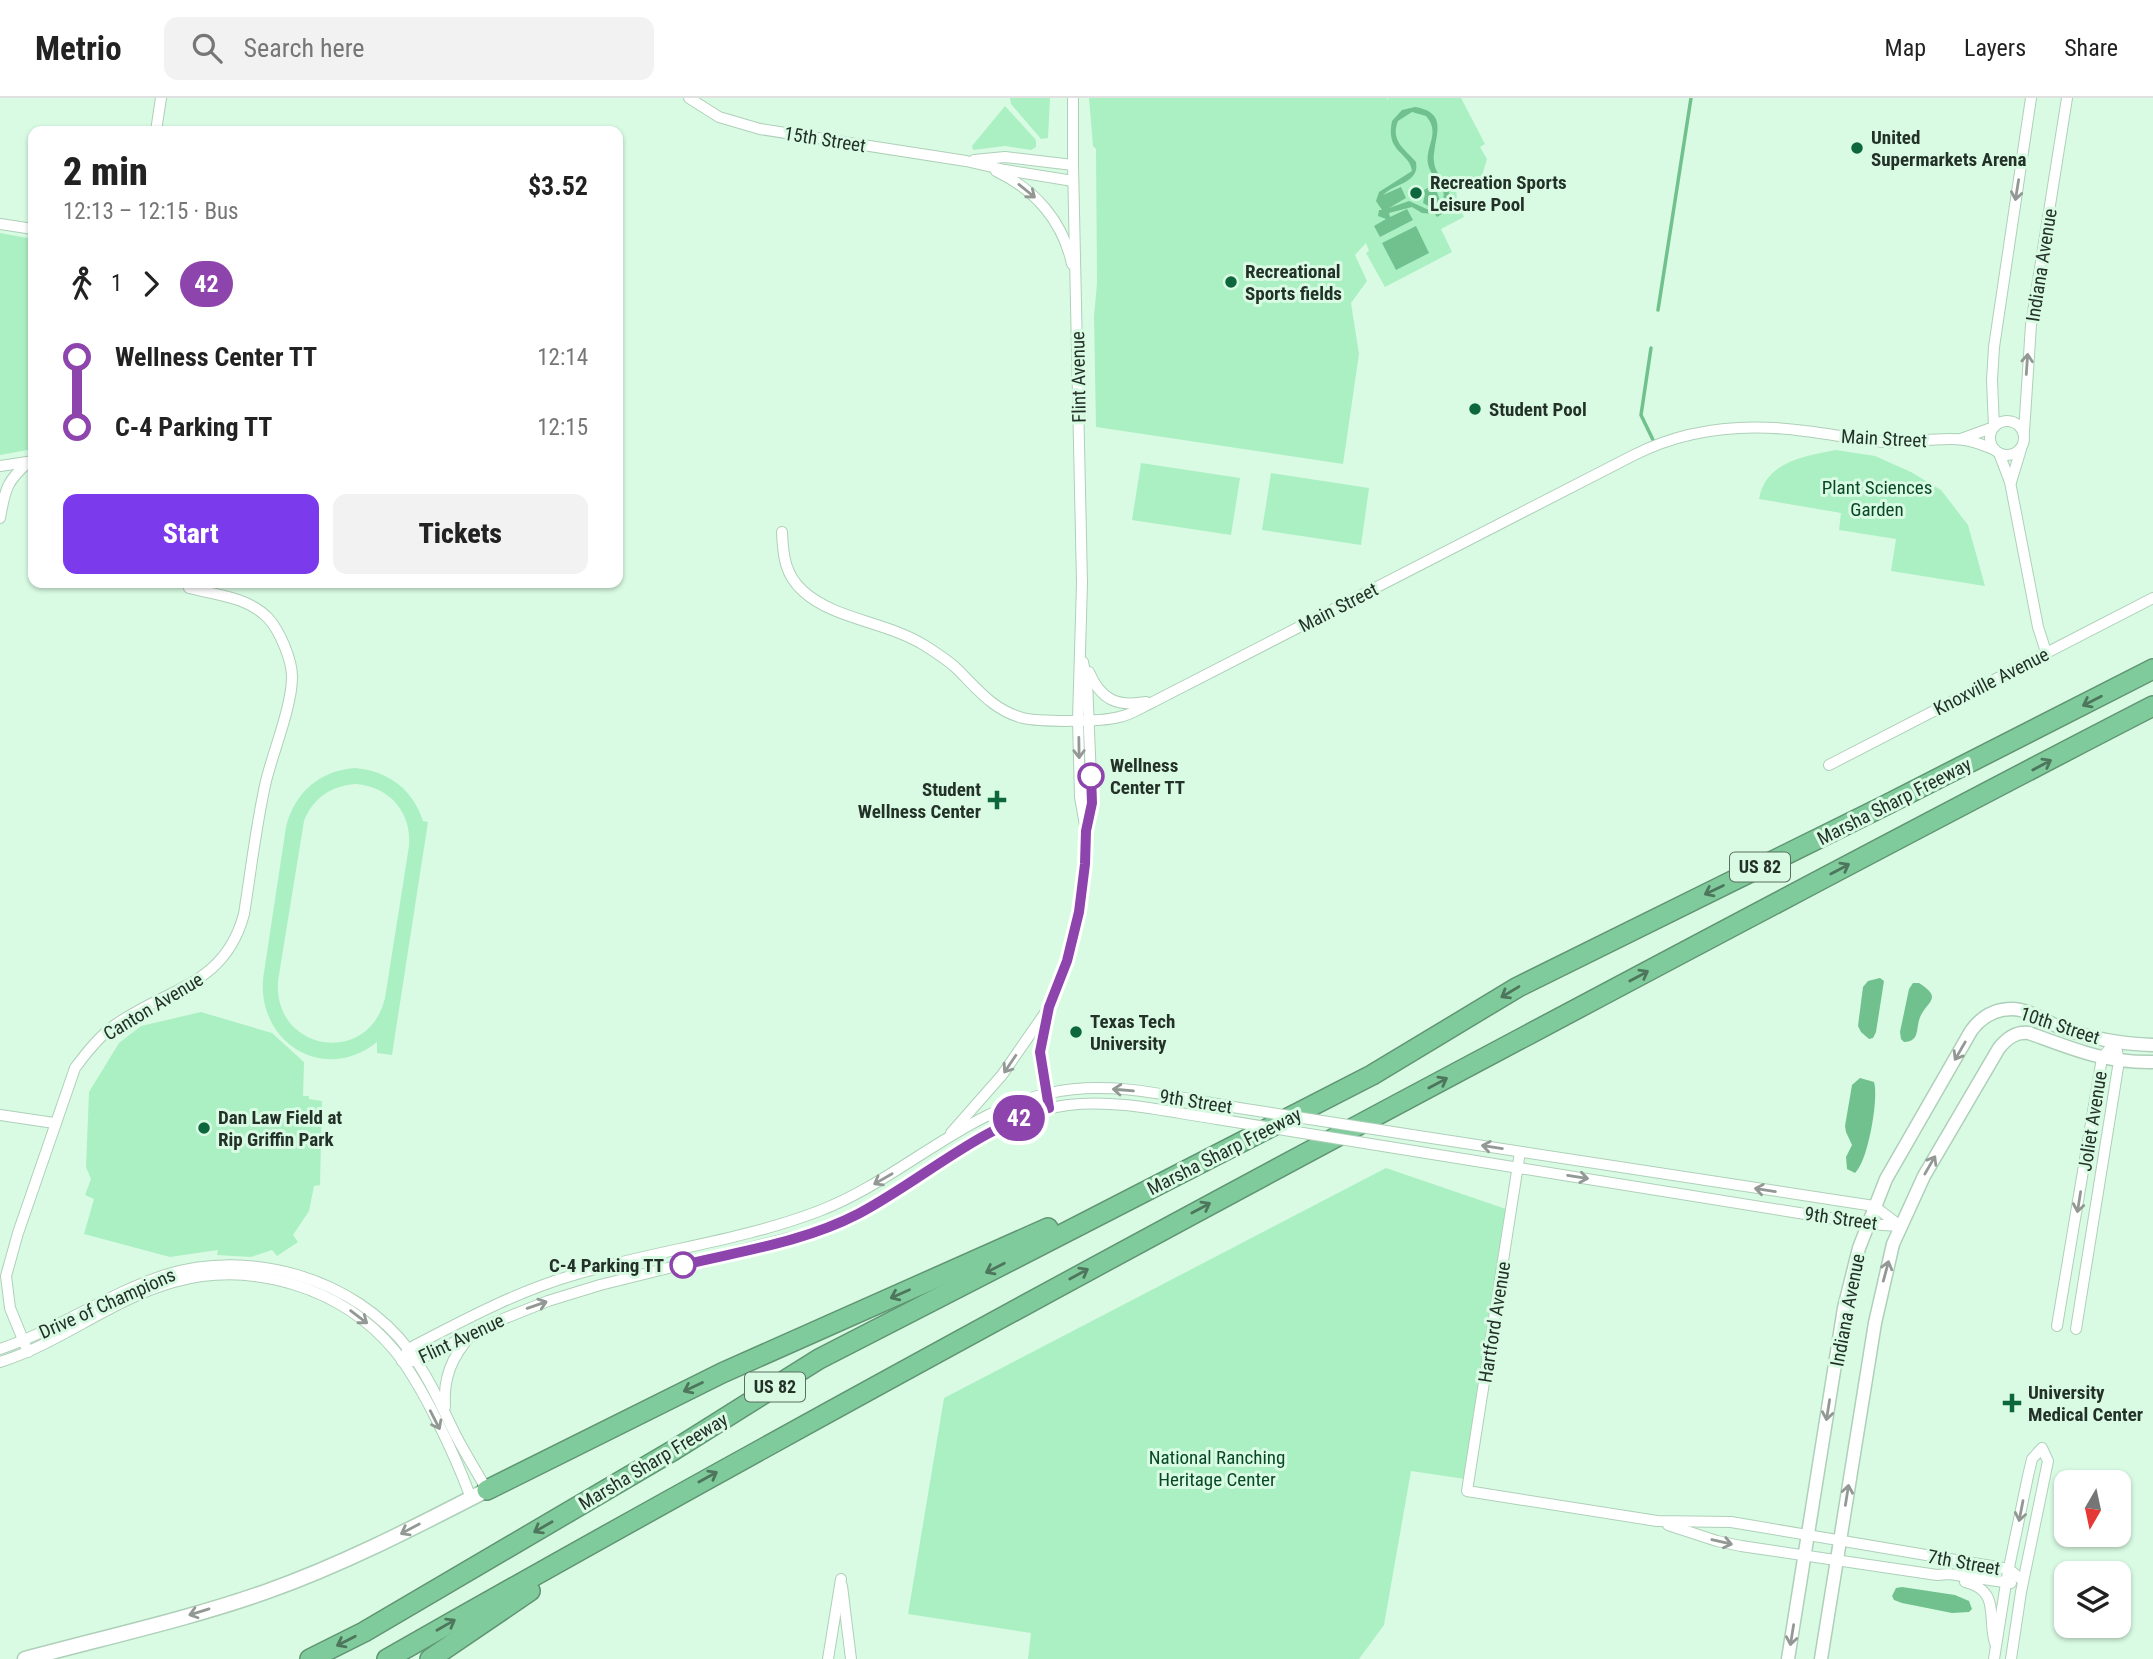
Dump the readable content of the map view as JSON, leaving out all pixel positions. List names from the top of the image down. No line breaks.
{"streets":{"highway":["Marsha Sharp Freeway","US 82"],"street":["15th Street","Indiana Avenue","Flint Avenue","Main Street","Knoxville Avenue","Canton Avenue","10th Street","9th Street","Joliet Avenue","Drive of Champions","Hartford Avenue","7th Street"]},"crossings":[["15th Street","Flint Avenue"],["Indiana Avenue","Main Street"],["Indiana Avenue","10th Street"],["Indiana Avenue","9th Street"],["Indiana Avenue","7th Street"],["Flint Avenue","Main Street"],["Flint Avenue","9th Street"],["Flint Avenue","Drive of Champions"],["Canton Avenue","Drive of Champions"],["10th Street","Joliet Avenue"],["9th Street","Hartford Avenue"],["Hartford Avenue","7th Street"]],"one_way":["Drive of Champions"],"parks":["Plant Sciences Garden","National Ranching Heritage Center"],"places":{"other":["United Supermarkets Arena","Recreation Sports Leisure Pool","Recreational Sports fields","Student Pool","Wellness Center TT","Texas Tech University","Dan Law Field at Rip Griffin Park","C-4 Parking TT"],"health":["Student Wellness Center","University Medical Center"]},"lines":["bus line 42"],"north":"bottom","page":{"header":"Metrio","search":"Search here","nav":["Map","Layers","Share"],"on_map":"42","heading":["2 min","12:13 – 12:15 · Bus","$3.52"],"legs":["1","42"],"list":[{"name":"Wellness Center TT","value":"12:14"},{"name":"C-4 Parking TT","value":"12:15"}],"buttons":["Start","Tickets"]}}
